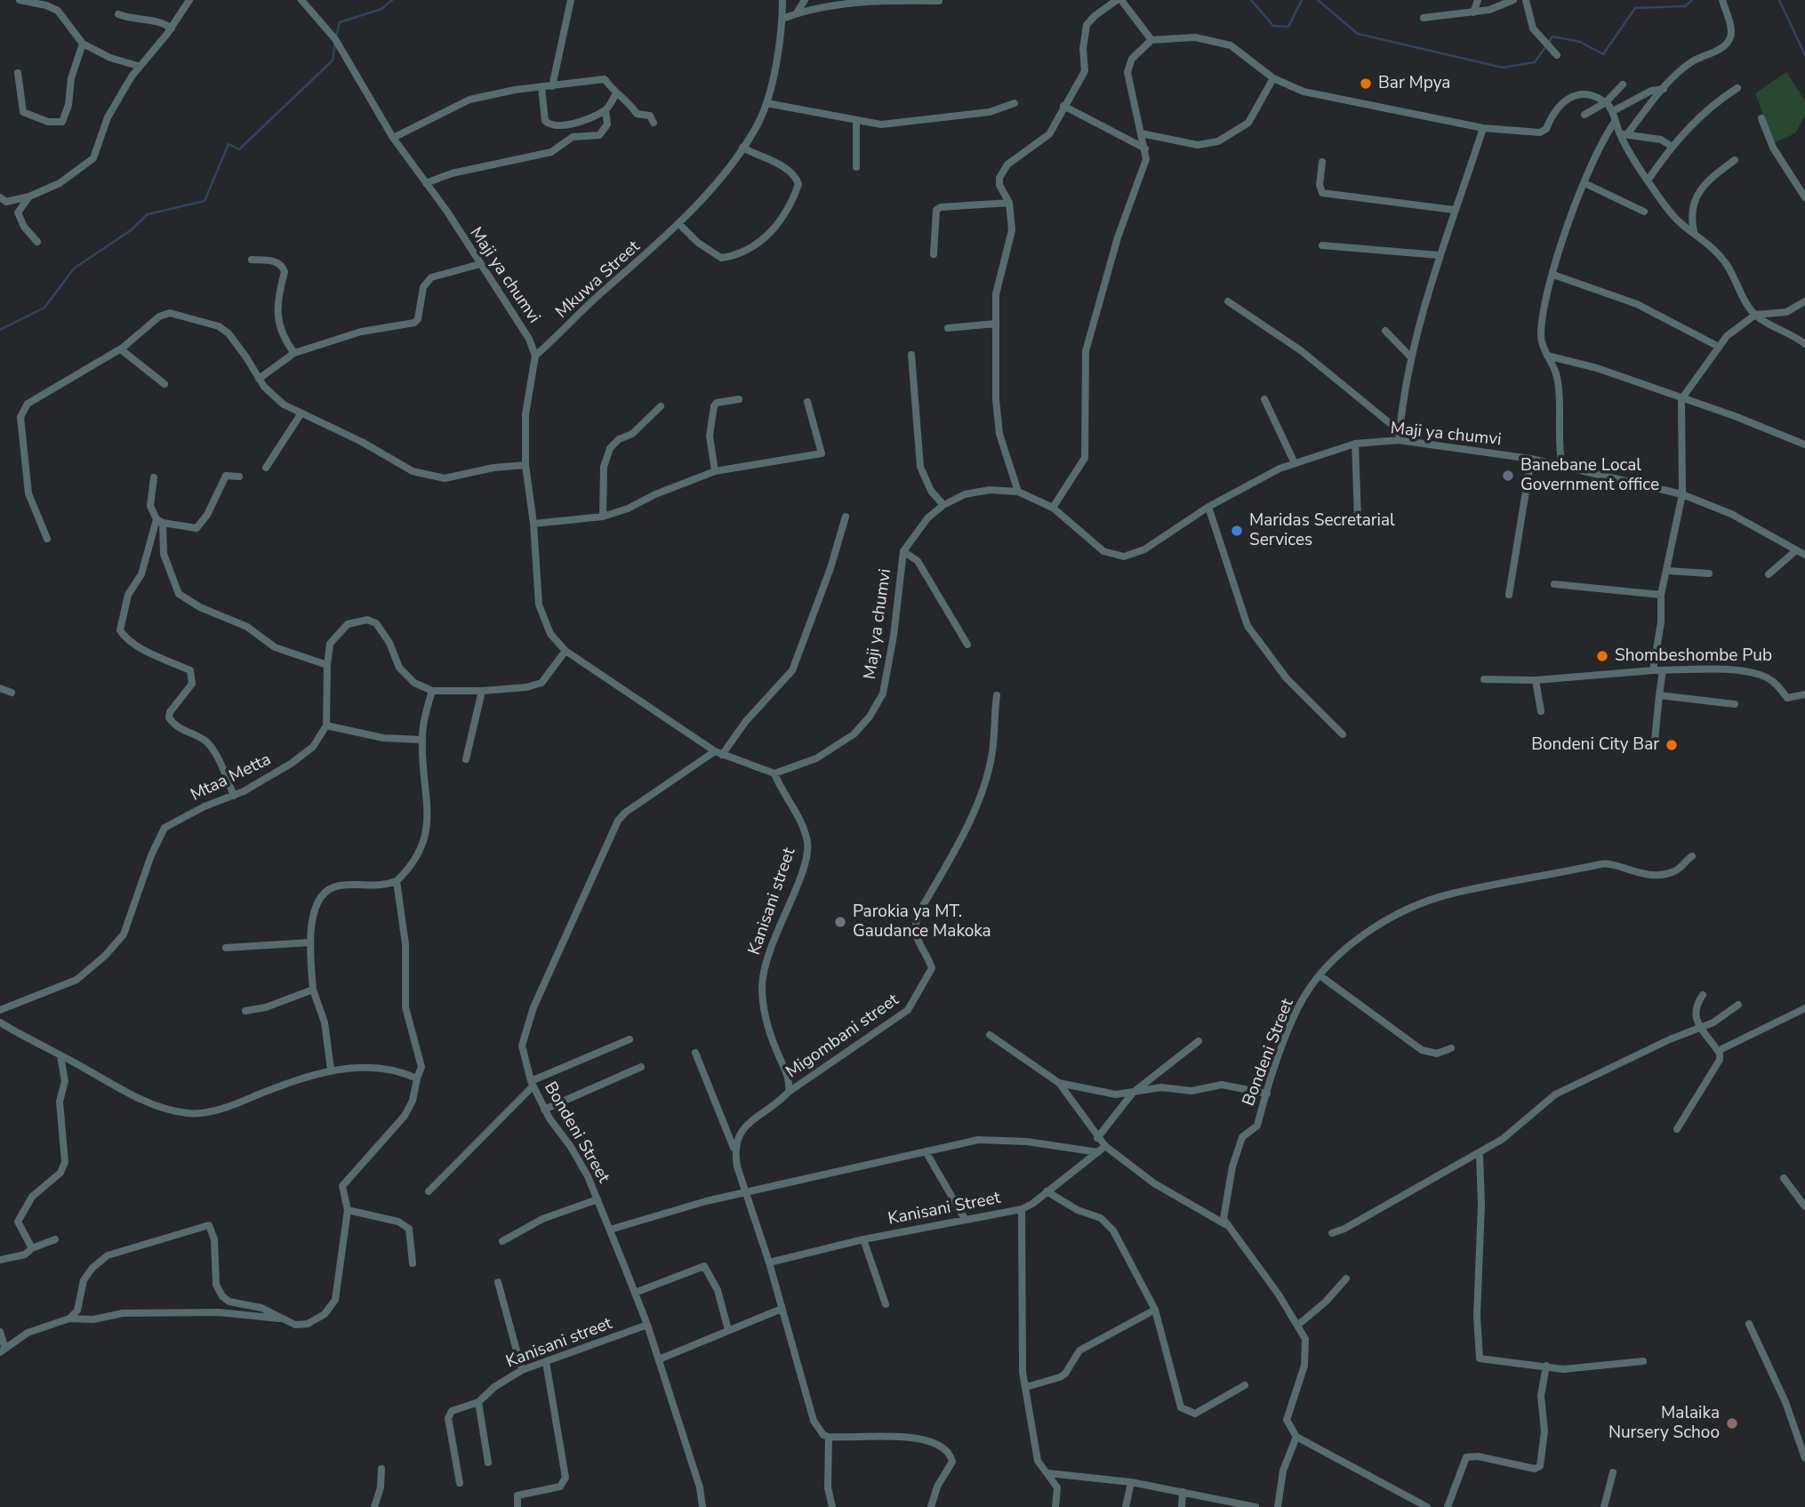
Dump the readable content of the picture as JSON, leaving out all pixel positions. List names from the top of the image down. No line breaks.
{"streets":{"street":["Maji ya chumvi","Mkuwa Street","Mtaa Metta","Kanisani street","Migombani street","Bondeni Street","Kanisani Street"]},"crossings":[["Maji ya chumvi","Mkuwa Street"],["Maji ya chumvi","Kanisani street"],["Kanisani street","Migombani street"],["Kanisani street","Bondeni Street"]],"places":["Bar Mpya","Banebane Local Government office","Maridas Secretarial Services","Shombeshombe Pub","Bondeni City Bar","Parokia ya MT. Gaudance Makoka","Malaika Nursery Schoo"]}
